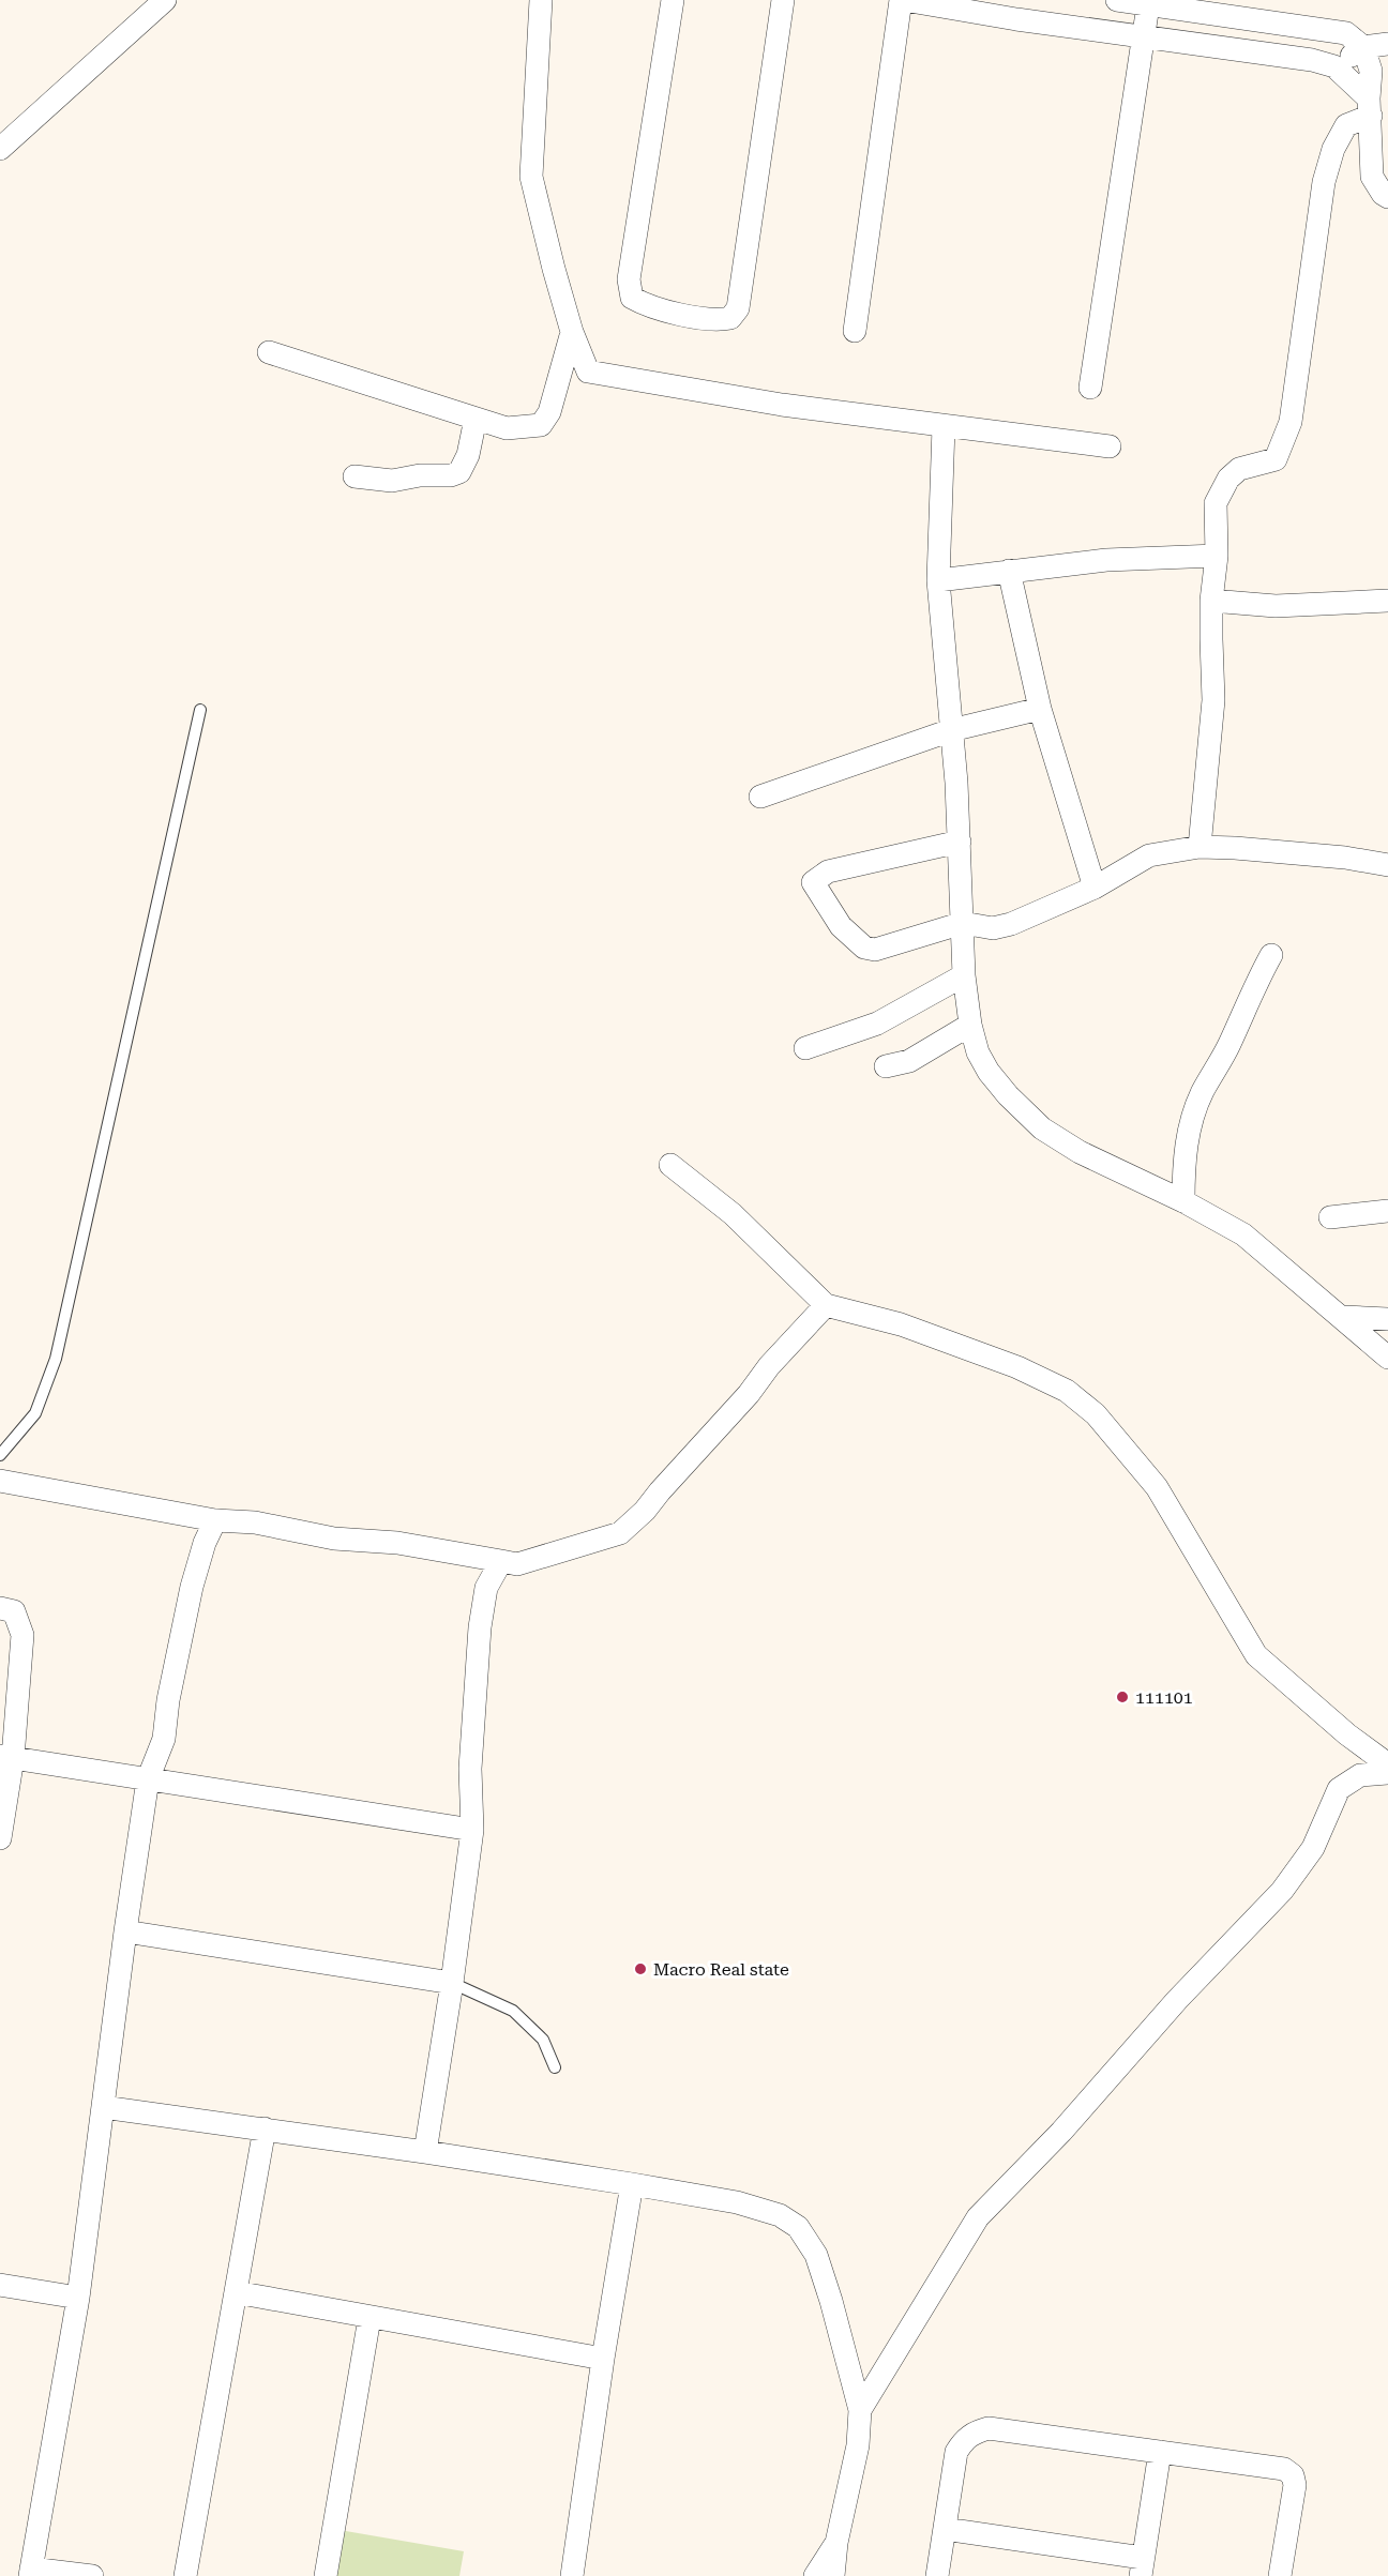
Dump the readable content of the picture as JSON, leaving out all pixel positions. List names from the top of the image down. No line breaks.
{"places":["111101","Macro Real state"]}
